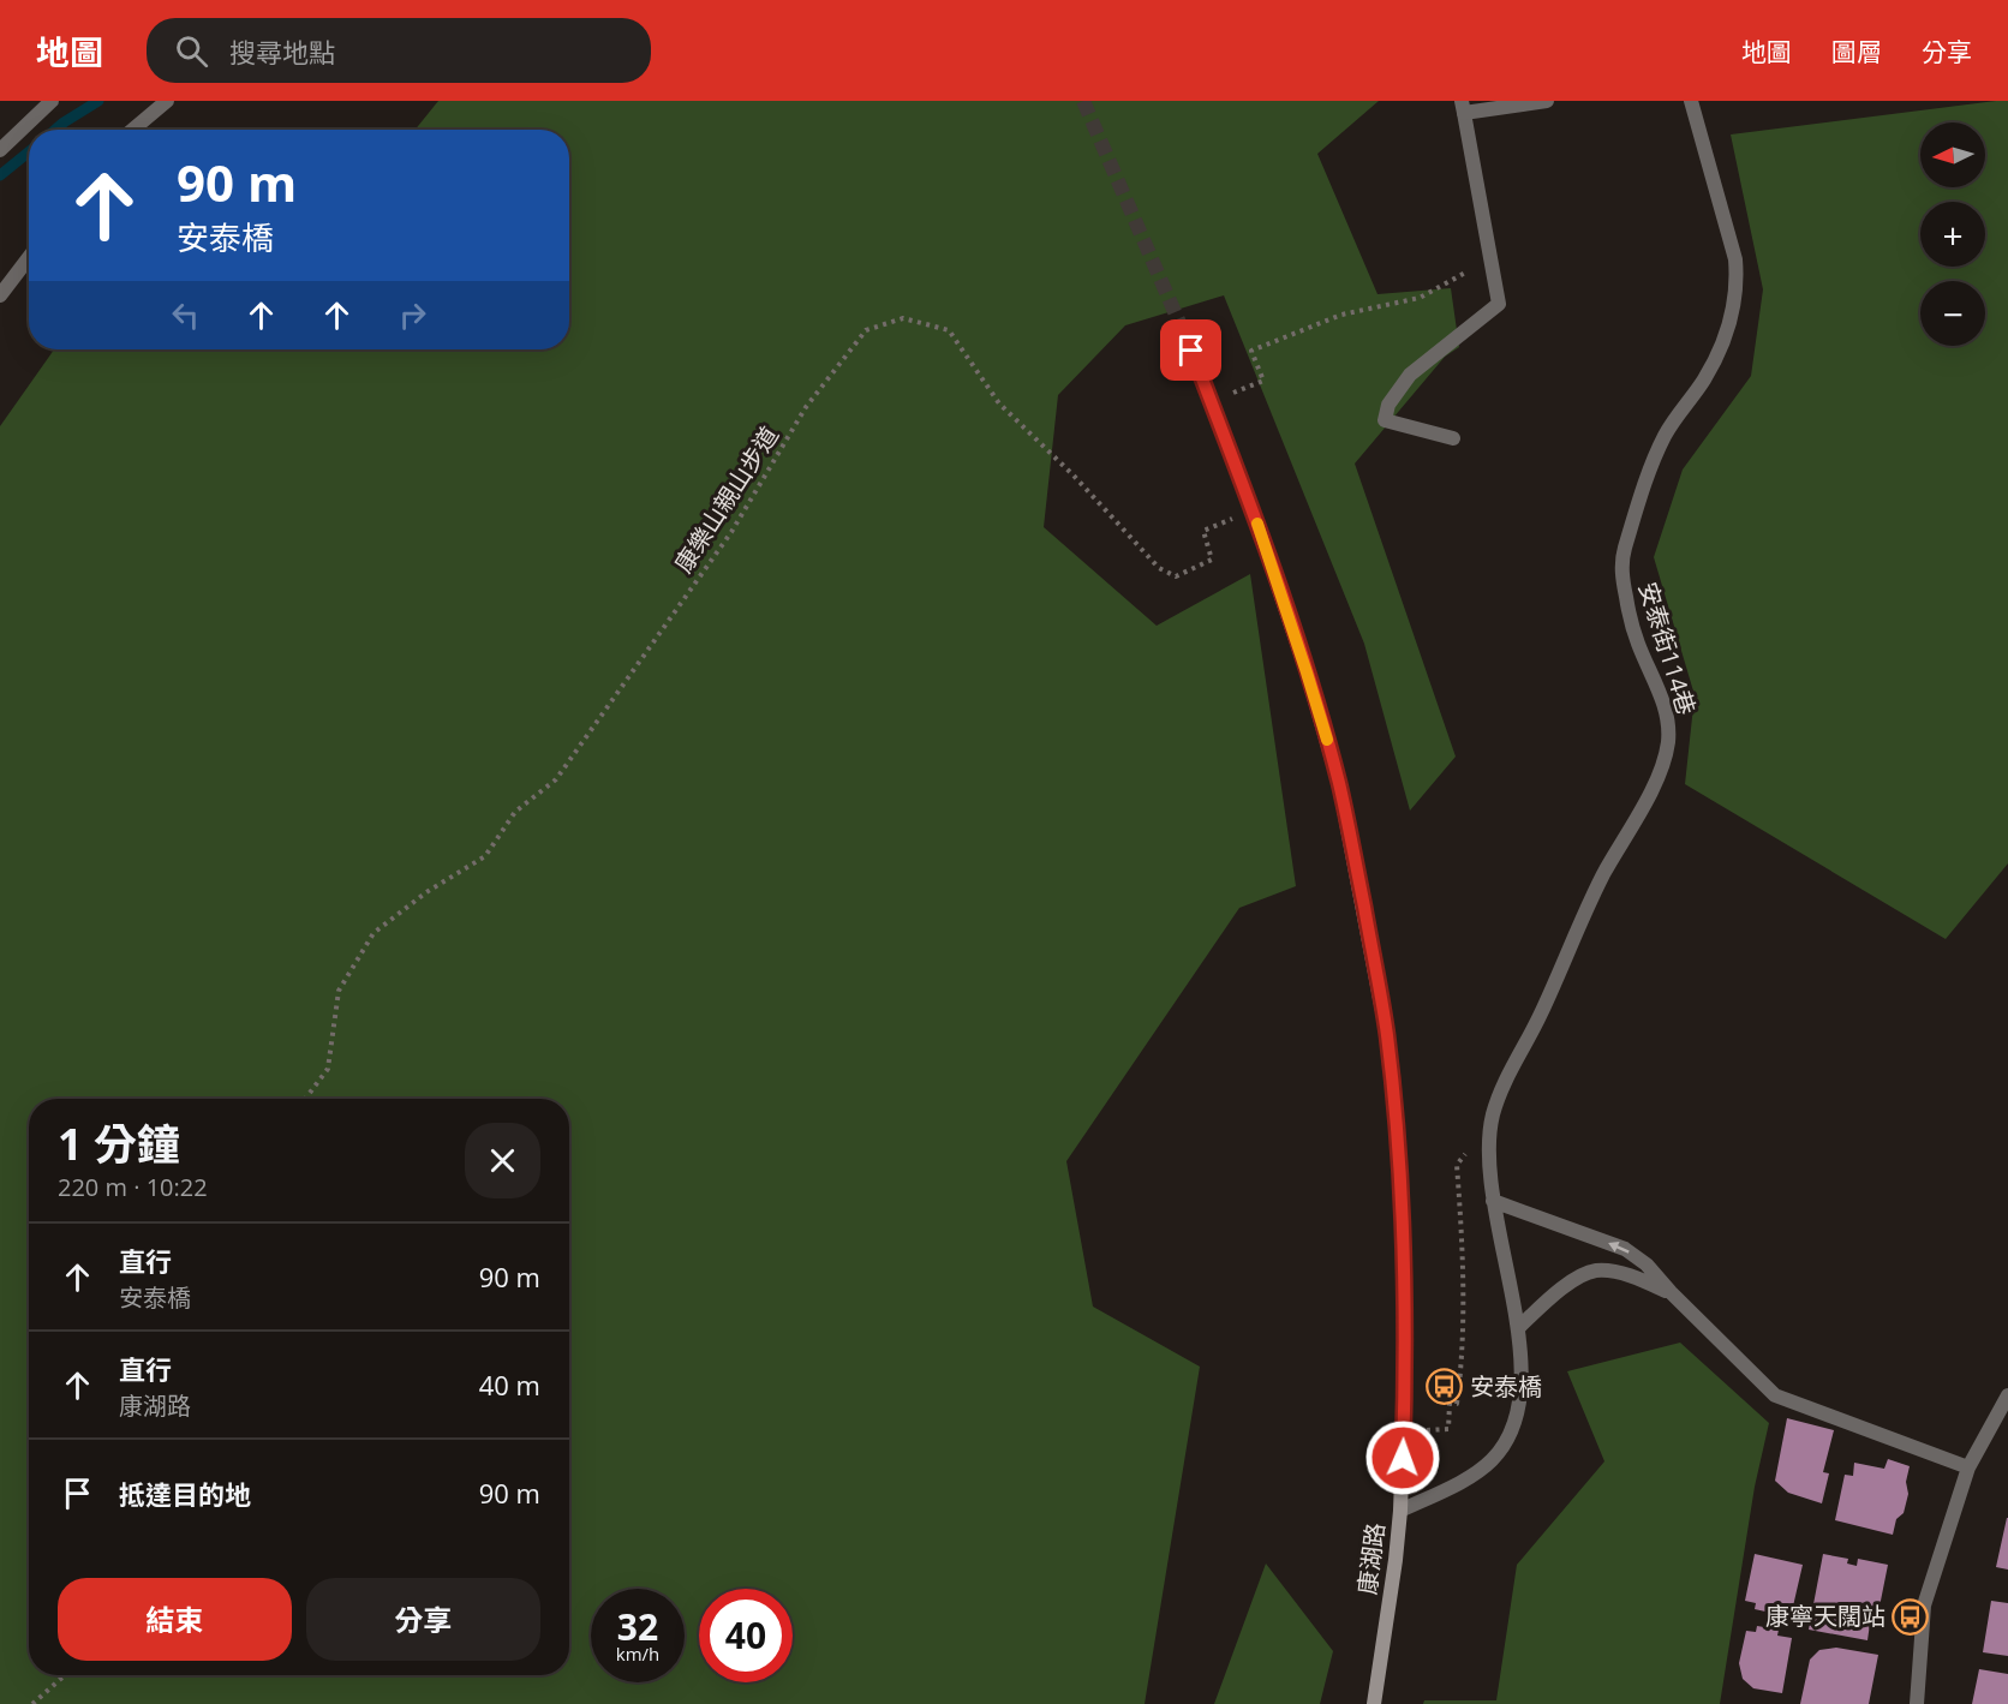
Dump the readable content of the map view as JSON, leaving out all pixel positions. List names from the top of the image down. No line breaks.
{"streets":{"street":["安泰街114巷","康湖路"],"path":["康樂山親山步道"]},"crossings":[["康樂山親山步道","康湖路"],["安泰街114巷","康湖路"]],"places":{"bus stop":["安泰橋","康寧天闊站"]},"north":"left","page":{"header":"地圖","search":"搜尋地點","nav":["地圖","圖層","分享"],"map_buttons":["+","−"],"turn":["90 m","安泰橋"],"heading":["1 分鐘","220 m · 10:22"],"list":[{"name":"直行","note":"安泰橋","value":"90 m"},{"name":"直行","note":"康湖路","value":"40 m"},{"name":"抵達目的地","value":"90 m"}],"buttons":["結束","分享"],"speed":"32 km/h","limit":"40"}}
